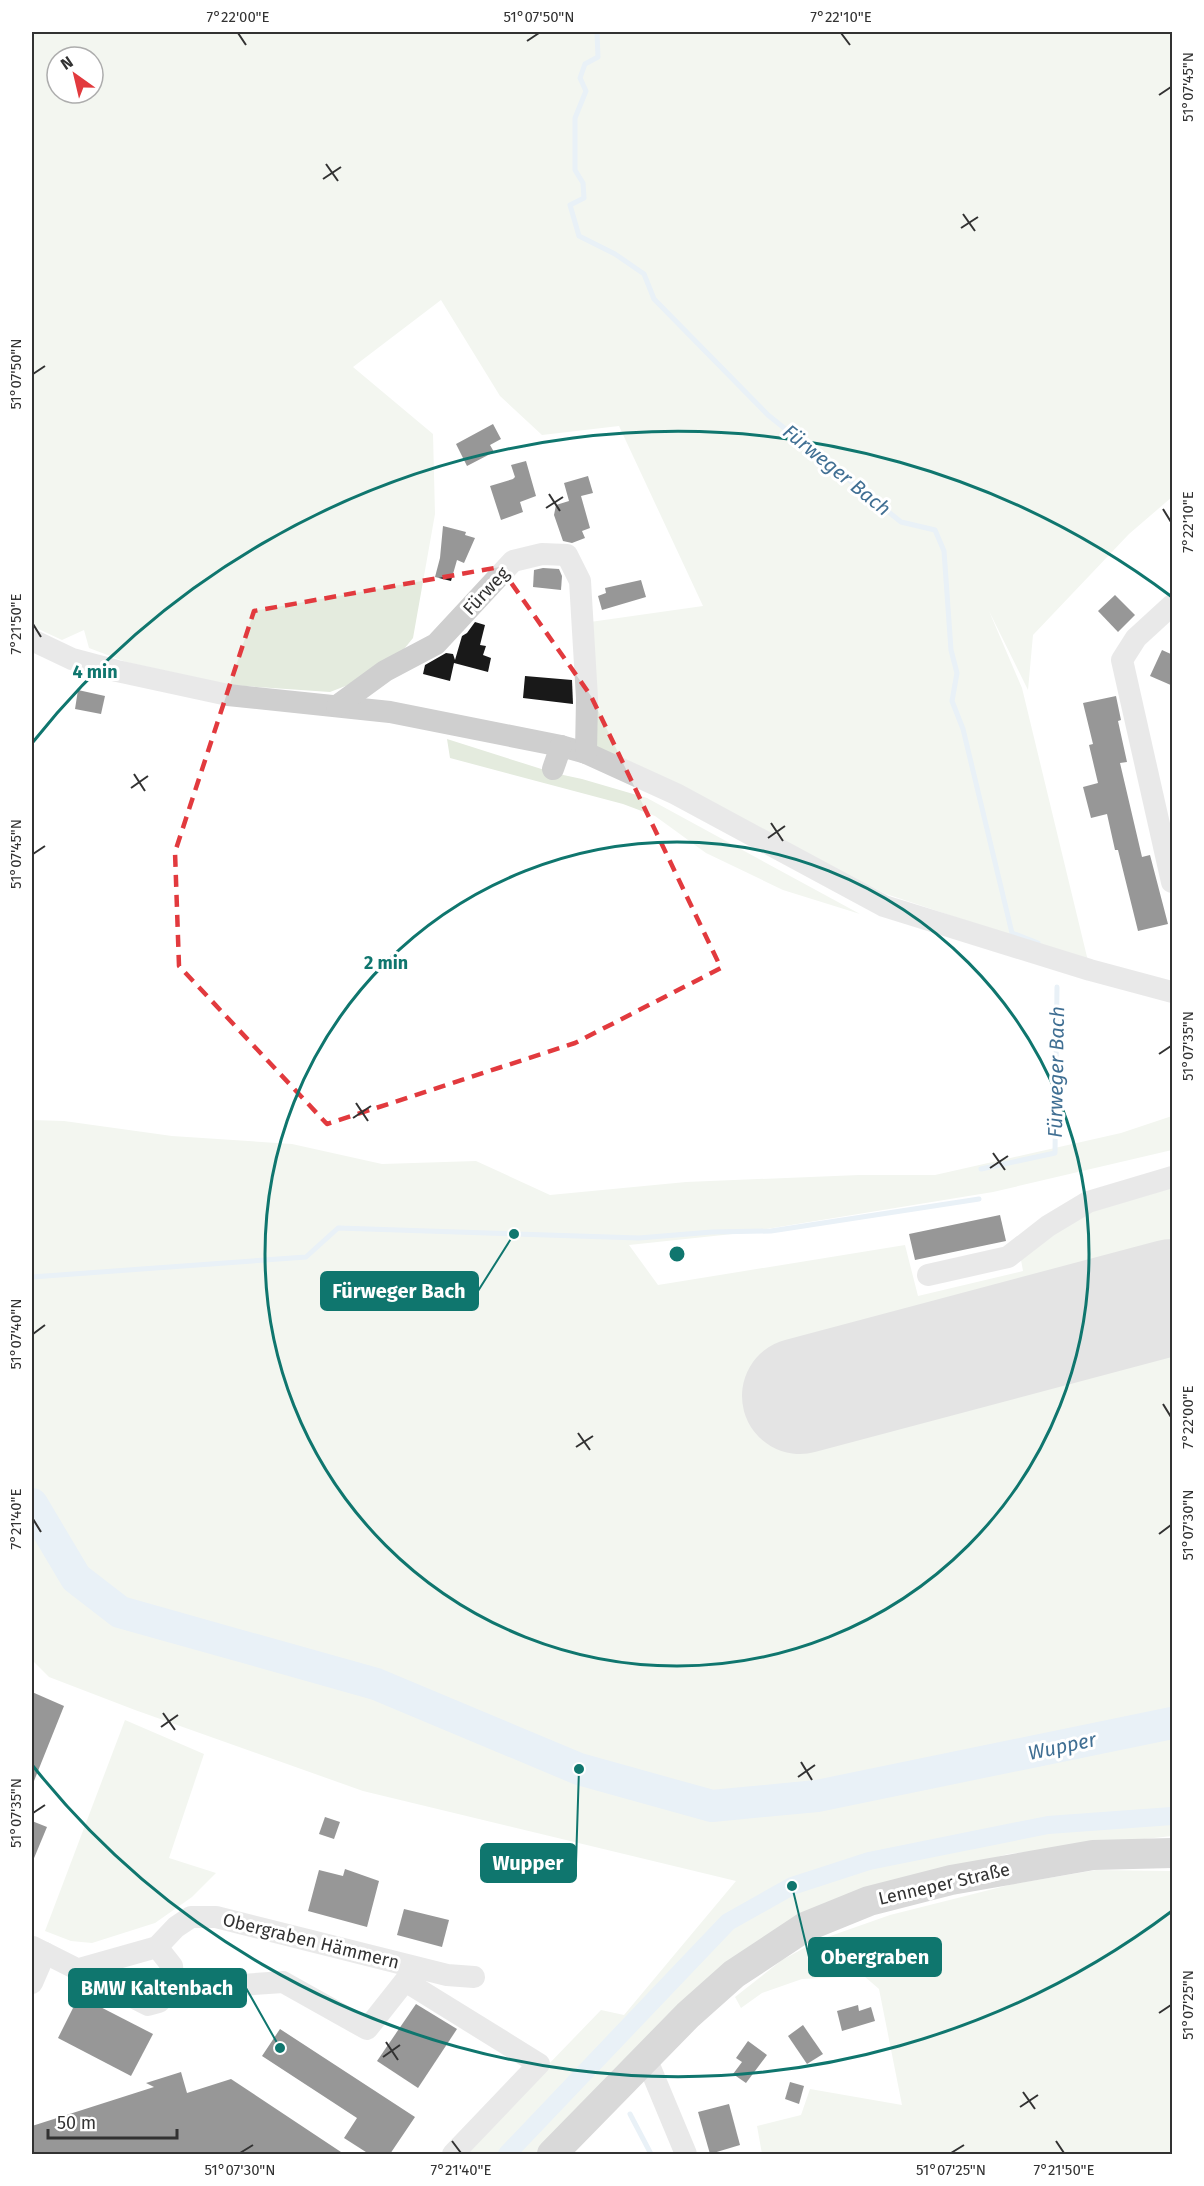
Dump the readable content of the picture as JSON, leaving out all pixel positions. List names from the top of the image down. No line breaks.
{"streets":{"main road":["Lenneper Straße"],"street":["Fürweg","Obergraben Hämmern"]},"water":["Fürweger Bach","Wupper"],"places":["Fürweger Bach","Wupper","Obergraben","BMW Kaltenbach"],"scale_bar":"50 m","north":"top left","coordinates":["7°22'00\"E","51°07'50\"N","7°22'10\"E","51°07'45\"N","7°21'50\"E","51°07'35\"N","51°07'40\"N","7°21'40\"E","51°07'30\"N","51°07'25\"N"],"rings":["4 min","2 min"]}
